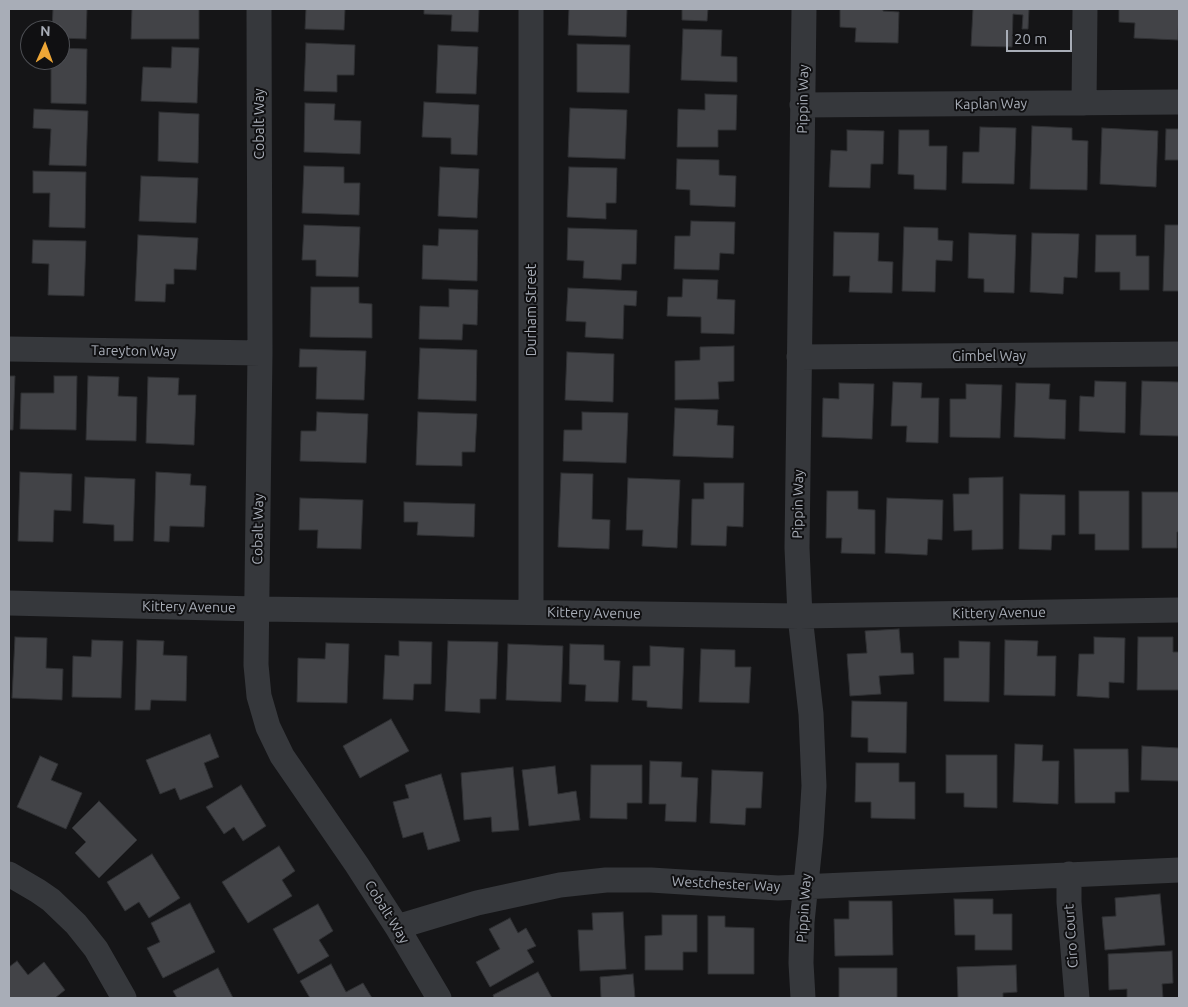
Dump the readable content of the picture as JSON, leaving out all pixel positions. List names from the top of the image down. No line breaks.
{"streets":{"street":["Pippin Way","Kaplan Way","Cobalt Way","Durham Street","Tareyton Way","Gimbel Way","Kittery Avenue","Westchester Way","Ciro Court"]},"crossings":[["Pippin Way","Kaplan Way"],["Pippin Way","Gimbel Way"],["Pippin Way","Kittery Avenue"],["Pippin Way","Westchester Way"],["Cobalt Way","Tareyton Way"],["Cobalt Way","Kittery Avenue"],["Cobalt Way","Westchester Way"],["Durham Street","Kittery Avenue"],["Westchester Way","Ciro Court"]],"scale_bar":"20 m","north":"top"}
